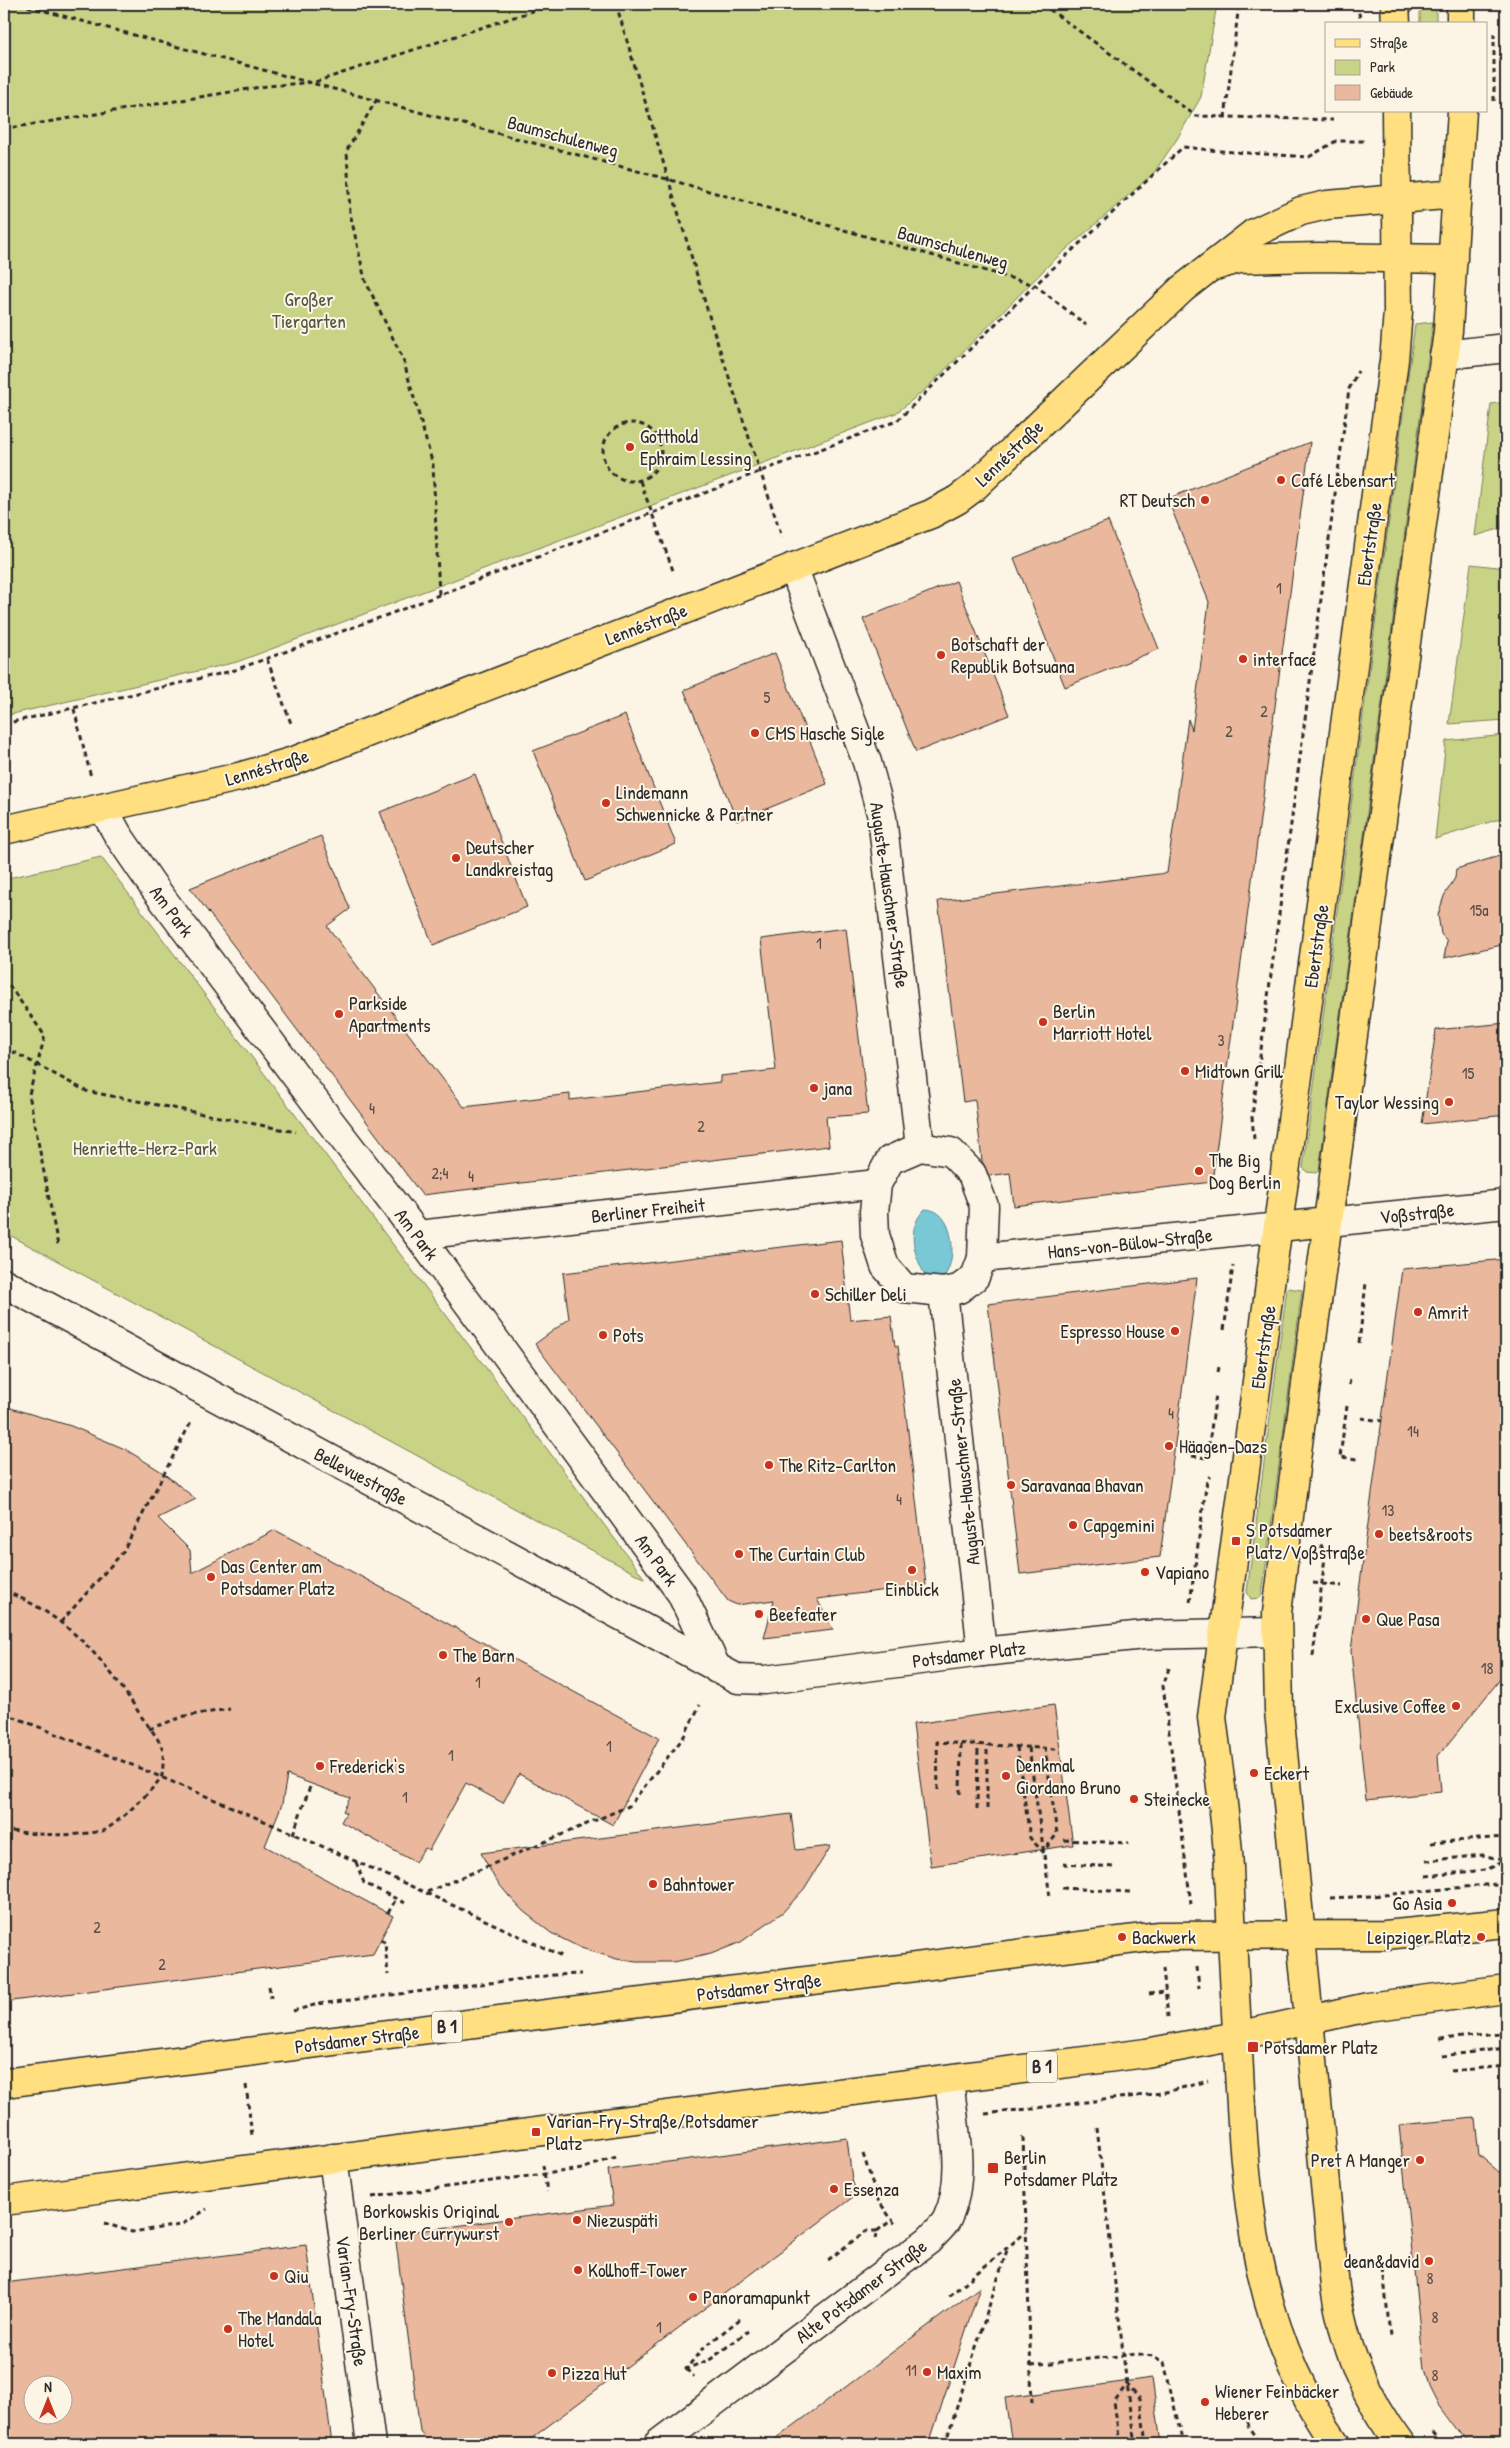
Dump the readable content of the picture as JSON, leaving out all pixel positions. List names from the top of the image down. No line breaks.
{"streets":{"main road":["Lennéstraße","Ebertstraße","Potsdamer Straße","B 1"],"street":["Auguste-Hauschner-Straße","Am Park","Berliner Freiheit","Voßstraße","Hans-von-Bülow-Straße","Bellevuestraße","Potsdamer Platz","Alte Potsdamer Straße","Varian-Fry-Straße"],"path":["Baumschulenweg"]},"crossings":[["Lennéstraße","Ebertstraße"],["Lennéstraße","Auguste-Hauschner-Straße"],["Lennéstraße","Am Park"],["Ebertstraße","Hans-von-Bülow-Straße"],["Ebertstraße","Potsdamer Platz"],["Auguste-Hauschner-Straße","Berliner Freiheit"],["Auguste-Hauschner-Straße","Hans-von-Bülow-Straße"],["Auguste-Hauschner-Straße","Potsdamer Platz"],["Am Park","Berliner Freiheit"],["Am Park","Bellevuestraße"],["Am Park","Potsdamer Platz"],["Berliner Freiheit","Hans-von-Bülow-Straße"],["Bellevuestraße","Potsdamer Platz"],["Potsdamer Straße","B 1"],["B 1","Alte Potsdamer Straße"],["B 1","Varian-Fry-Straße"]],"parks":["Großer Tiergarten","Henriette-Herz-Park"],"places":{"other":["Gotthold Ephraim Lessing","Café Lebensart","RT Deutsch","Botschaft der Republik Botsuana","interface","CMS Hasche Sigle","Lindemann Schwennicke & Partner","Deutscher Landkreistag","Parkside Apartments","Berlin Marriott Hotel","Midtown Grill","jana","Taylor Wessing","The Big Dog Berlin","Schiller Deli","Amrit","Espresso House","Pots","Häagen-Dazs","The Ritz-Carlton","Saravanaa Bhavan","Capgemini","beets&roots","The Curtain Club","Einblick","Vapiano","Das Center am Potsdamer Platz","Beefeater","Que Pasa","The Barn","Exclusive Coffee","Frederick‘s","Eckert","Denkmal Giordano Bruno","Steinecke","Bahntower","Go Asia","Backwerk","Leipziger Platz","Pret A Manger","Essenza","Niezuspäti","Borkowskis Original Berliner Currywurst","dean&david","Kollhoff-Tower","Qiu","Panoramapunkt","The Mandala Hotel","Maxim","Pizza Hut","Wiener Feinbäcker Heberer"],"transit":["S Potsdamer Platz/Voßstraße","Potsdamer Platz","Varian-Fry-Straße/Potsdamer Platz","Berlin Potsdamer Platz"]},"house_numbers":["1","5","2","2","15a","1","3","15","4","2","2;4","4","4","14","4","13","18","1","1","1","1","2","2","8","8","1","11","8"],"legend":["Straße","Park","Gebäude"],"north":"top"}
